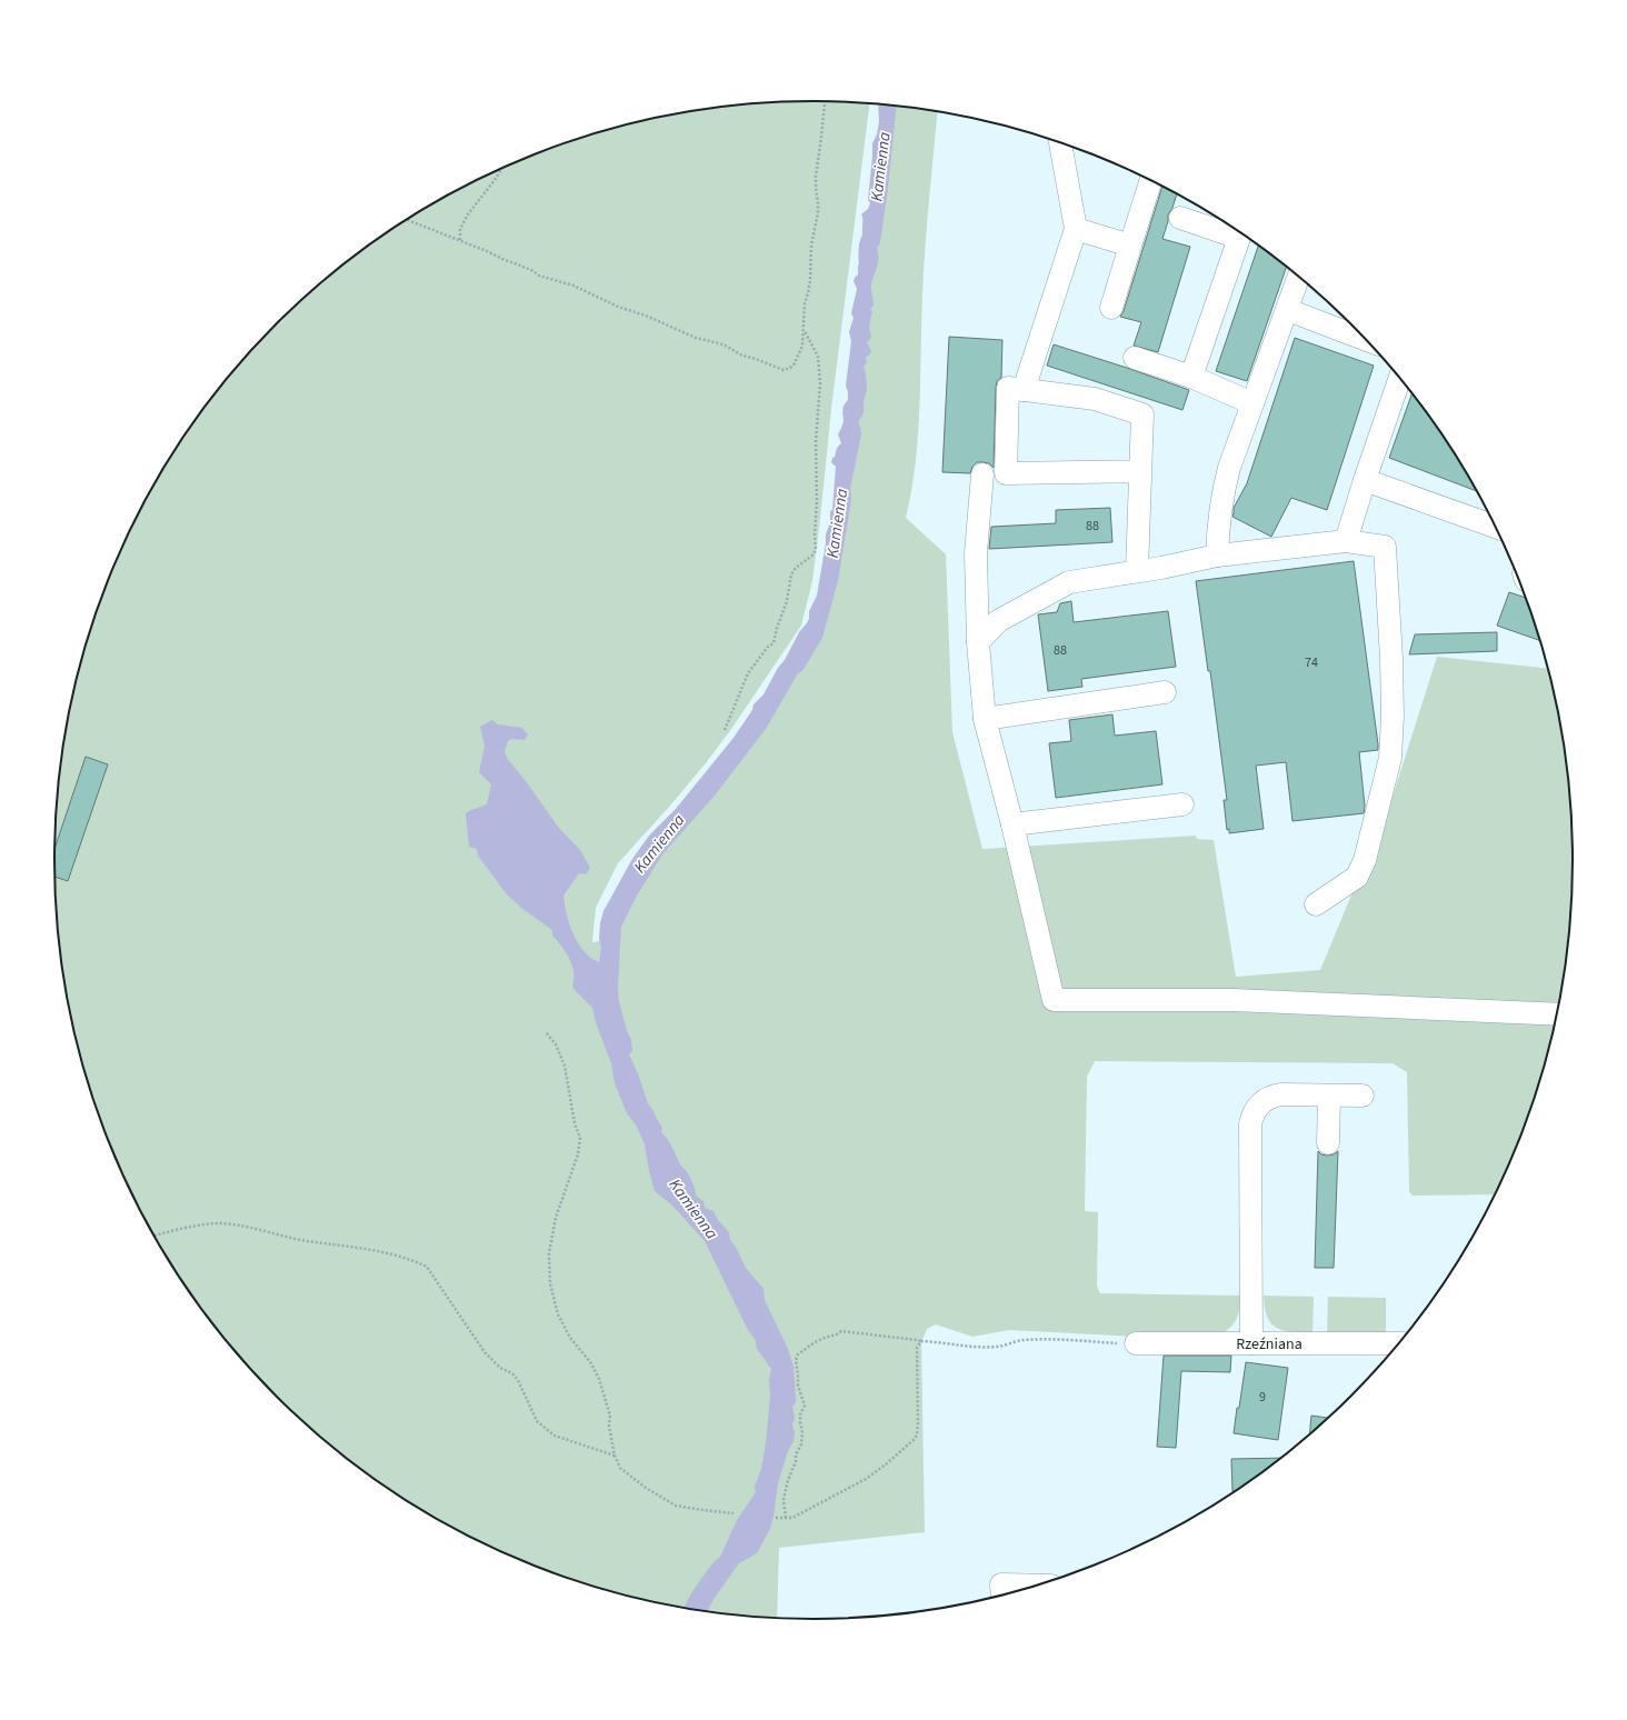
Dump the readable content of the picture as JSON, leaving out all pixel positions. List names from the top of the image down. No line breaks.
{"streets":{"street":["Rzeźniana"]},"water":["Kamienna"],"house_numbers":["88","88","74","9"]}
